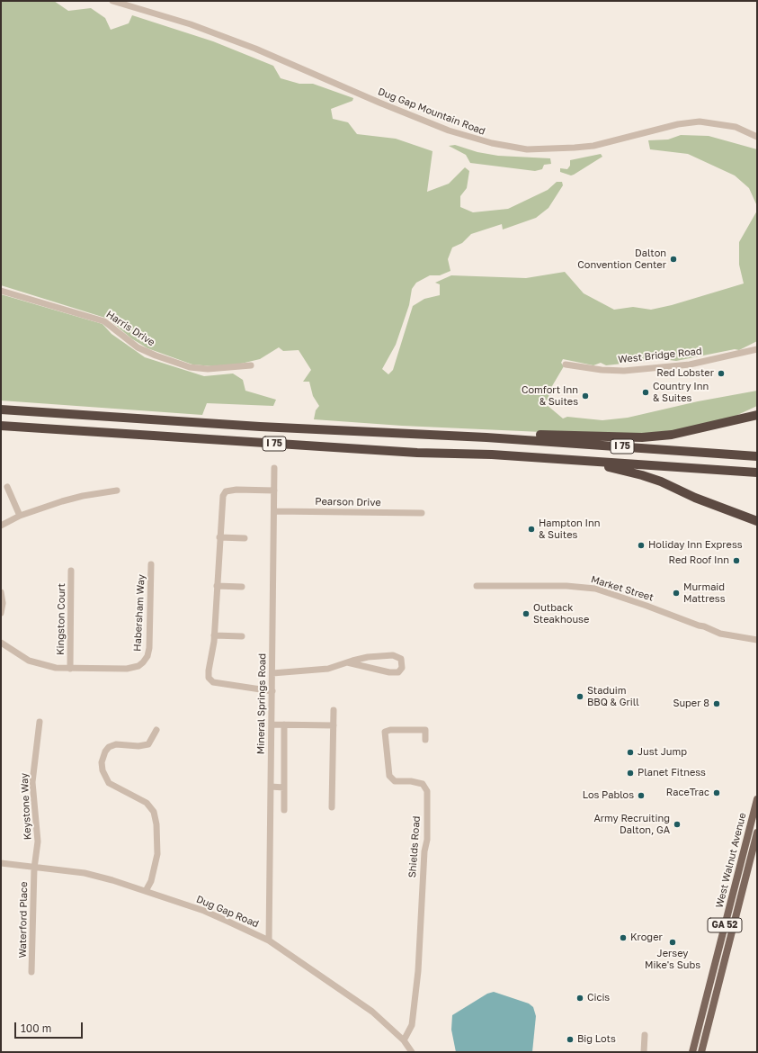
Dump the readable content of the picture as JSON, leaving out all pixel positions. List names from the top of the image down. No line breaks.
{"streets":{"highway":["I 75"],"main road":["West Walnut Avenue","GA 52"],"street":["Dug Gap Mountain Road","Harris Drive","West Bridge Road","Pearson Drive","Market Street","Habersham Way","Kingston Court","Mineral Springs Road","Keystone Way","Shields Road","Dug Gap Road","Waterford Place"]},"crossings":[["Pearson Drive","Mineral Springs Road"],["Habersham Way","Kingston Court"],["Mineral Springs Road","Dug Gap Road"],["Keystone Way","Dug Gap Road"],["Keystone Way","Waterford Place"],["Shields Road","Dug Gap Road"],["Dug Gap Road","Waterford Place"]],"places":["Dalton Convention Center","Red Lobster","Country Inn & Suites","Comfort Inn & Suites","Hampton Inn & Suites","Holiday Inn Express","Red Roof Inn","Murmaid Mattress","Outback Steakhouse","Staduim BBQ & Grill","Super 8","Just Jump","Planet Fitness","RaceTrac","Los Pablos","Army Recruiting Dalton, GA","Kroger","Jersey Mike's Subs","Cicis","Big Lots"],"scale_bar":"100 m"}
